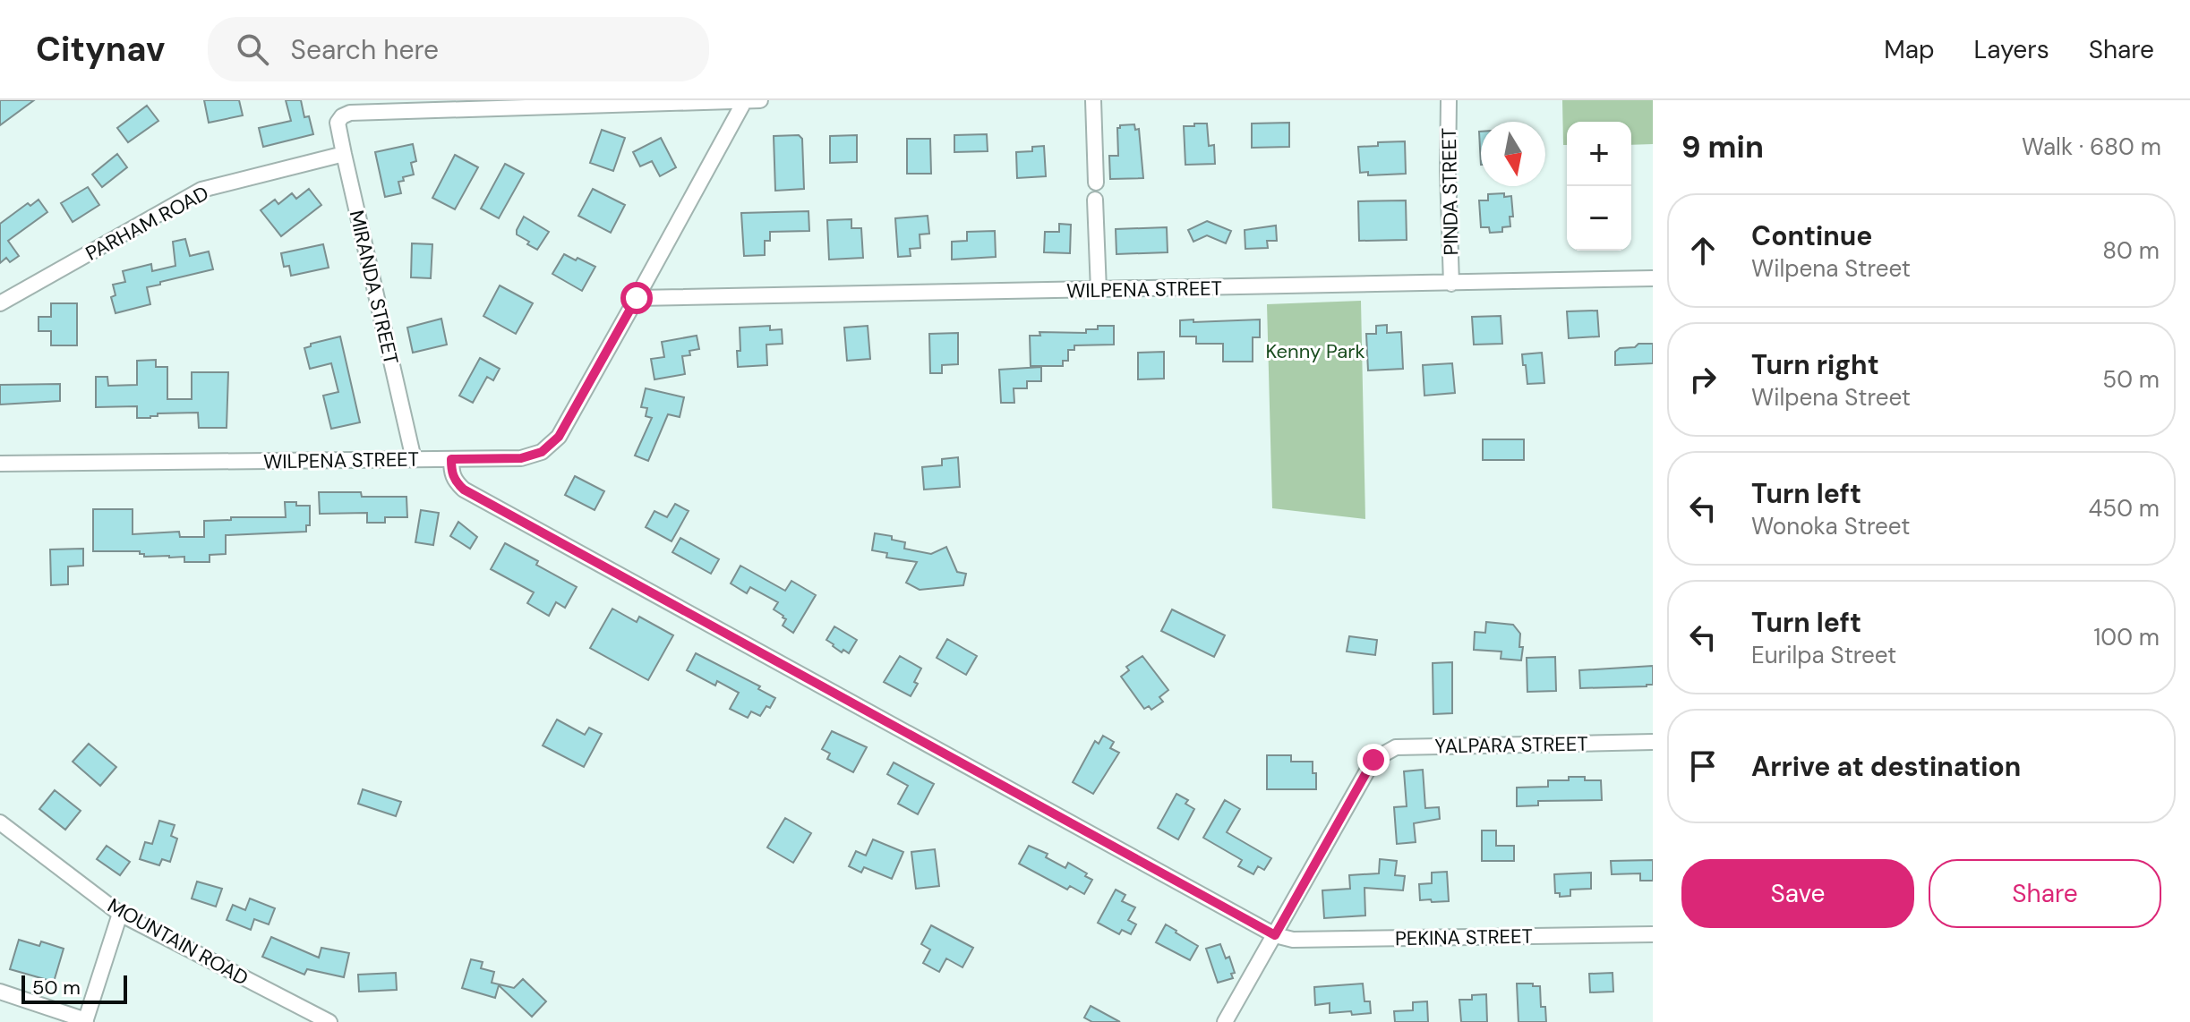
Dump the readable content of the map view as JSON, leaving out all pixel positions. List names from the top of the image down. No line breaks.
{"streets":{"street":["PINDA STREET","PARHAM ROAD","MIRANDA STREET","WILPENA STREET","YALPARA STREET","PEKINA STREET","MOUNTAIN ROAD"]},"crossings":[["PINDA STREET","WILPENA STREET"],["PARHAM ROAD","MIRANDA STREET"],["MIRANDA STREET","WILPENA STREET"],["YALPARA STREET","PEKINA STREET"]],"parks":["Kenny Park"],"scale_bar":"50 m","north":"bottom","page":{"header":"Citynav","search":"Search here","nav":["Map","Layers","Share"],"heading":["9 min","Walk · 680 m"],"map_buttons":["+","−"],"list":[["Continue","Wilpena Street","80 m"],["Turn right","Wilpena Street","50 m"],["Turn left","Wonoka Street","450 m"],["Turn left","Eurilpa Street","100 m"],"Arrive at destination"],"buttons":["Save","Share"],"scale":"50 m"}}
